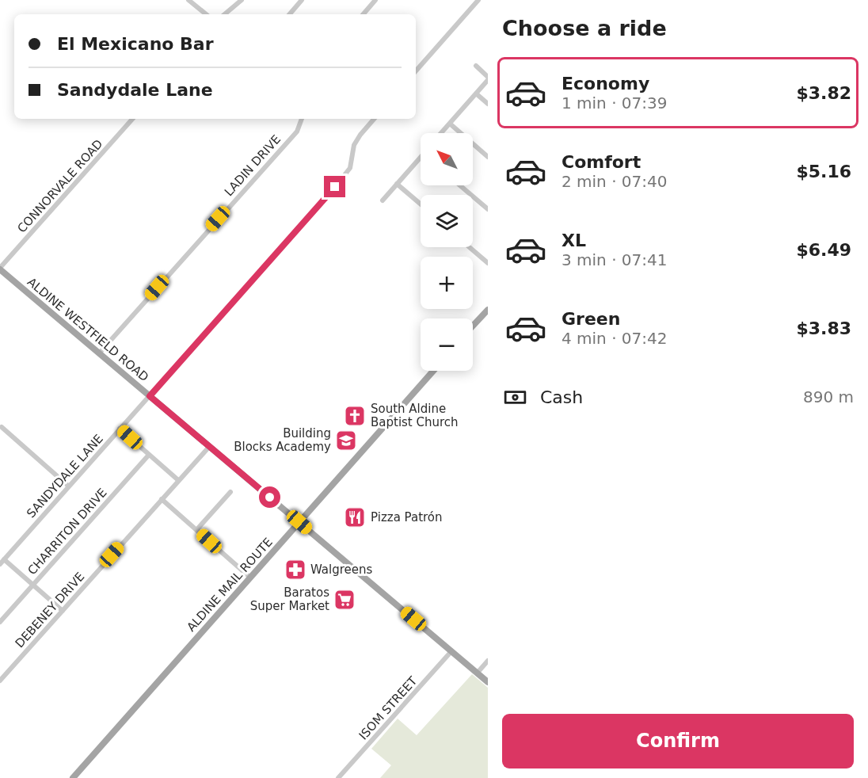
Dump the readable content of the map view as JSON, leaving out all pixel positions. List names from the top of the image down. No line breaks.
{"streets":{"main road":["ALDINE WESTFIELD ROAD","ALDINE MAIL ROUTE"],"street":["LADIN DRIVE","CONNORVALE ROAD","SANDYDALE LANE","CHARRITON DRIVE","DEBENEY DRIVE","ISOM STREET"]},"crossings":[["LADIN DRIVE","ALDINE WESTFIELD ROAD"],["CONNORVALE ROAD","ALDINE WESTFIELD ROAD"],["ALDINE WESTFIELD ROAD","SANDYDALE LANE"],["ALDINE WESTFIELD ROAD","ALDINE MAIL ROUTE"],["ALDINE WESTFIELD ROAD","DEBENEY DRIVE"],["ALDINE WESTFIELD ROAD","ISOM STREET"]],"places":{"church":["South Aldine Baptist Church"],"school or university":["Building Blocks Academy"],"restaurant":["Pizza Patrón"],"pharmacy":["Walgreens"],"supermarket":["Baratos Super Market"]},"north":"top left","page":{"heading":"Choose a ride","banner":["El Mexicano Bar","Sandydale Lane"],"list":[{"name":"Economy","note":"1 min · 07:39","value":"$3.82"},{"name":"Comfort","note":"2 min · 07:40","value":"$5.16"},{"name":"XL","note":"3 min · 07:41","value":"$6.49"},{"name":"Green","note":"4 min · 07:42","value":"$3.83"}],"map_buttons":["+","−"],"pay":["Cash","890 m"],"buttons":"Confirm"}}
